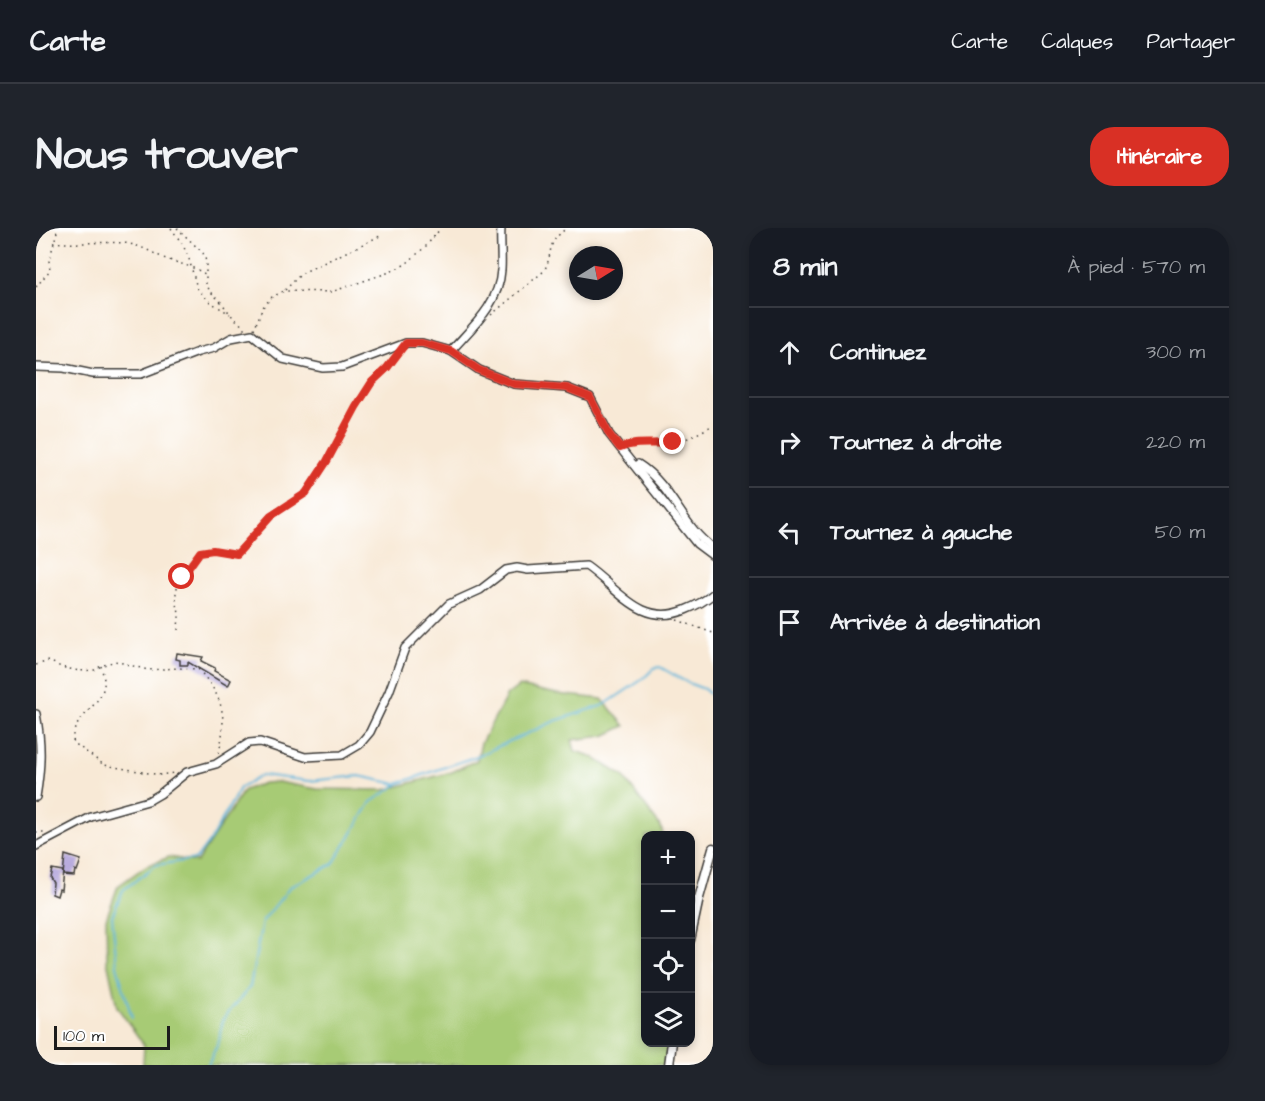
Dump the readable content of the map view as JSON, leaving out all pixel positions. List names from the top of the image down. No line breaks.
{"scale_bar":"100 m","north":"right","page":{"header":"Carte","nav":["Carte","Calques","Partager"],"title":"Nous trouver","buttons":"Itinéraire","heading":["8 min","À pied · 570 m"],"list":[["Continuez","300 m"],["Tournez à droite","220 m"],["Tournez à gauche","50 m"],"Arrivée à destination"],"map_buttons":["+","−"],"scale":"100 m"}}
